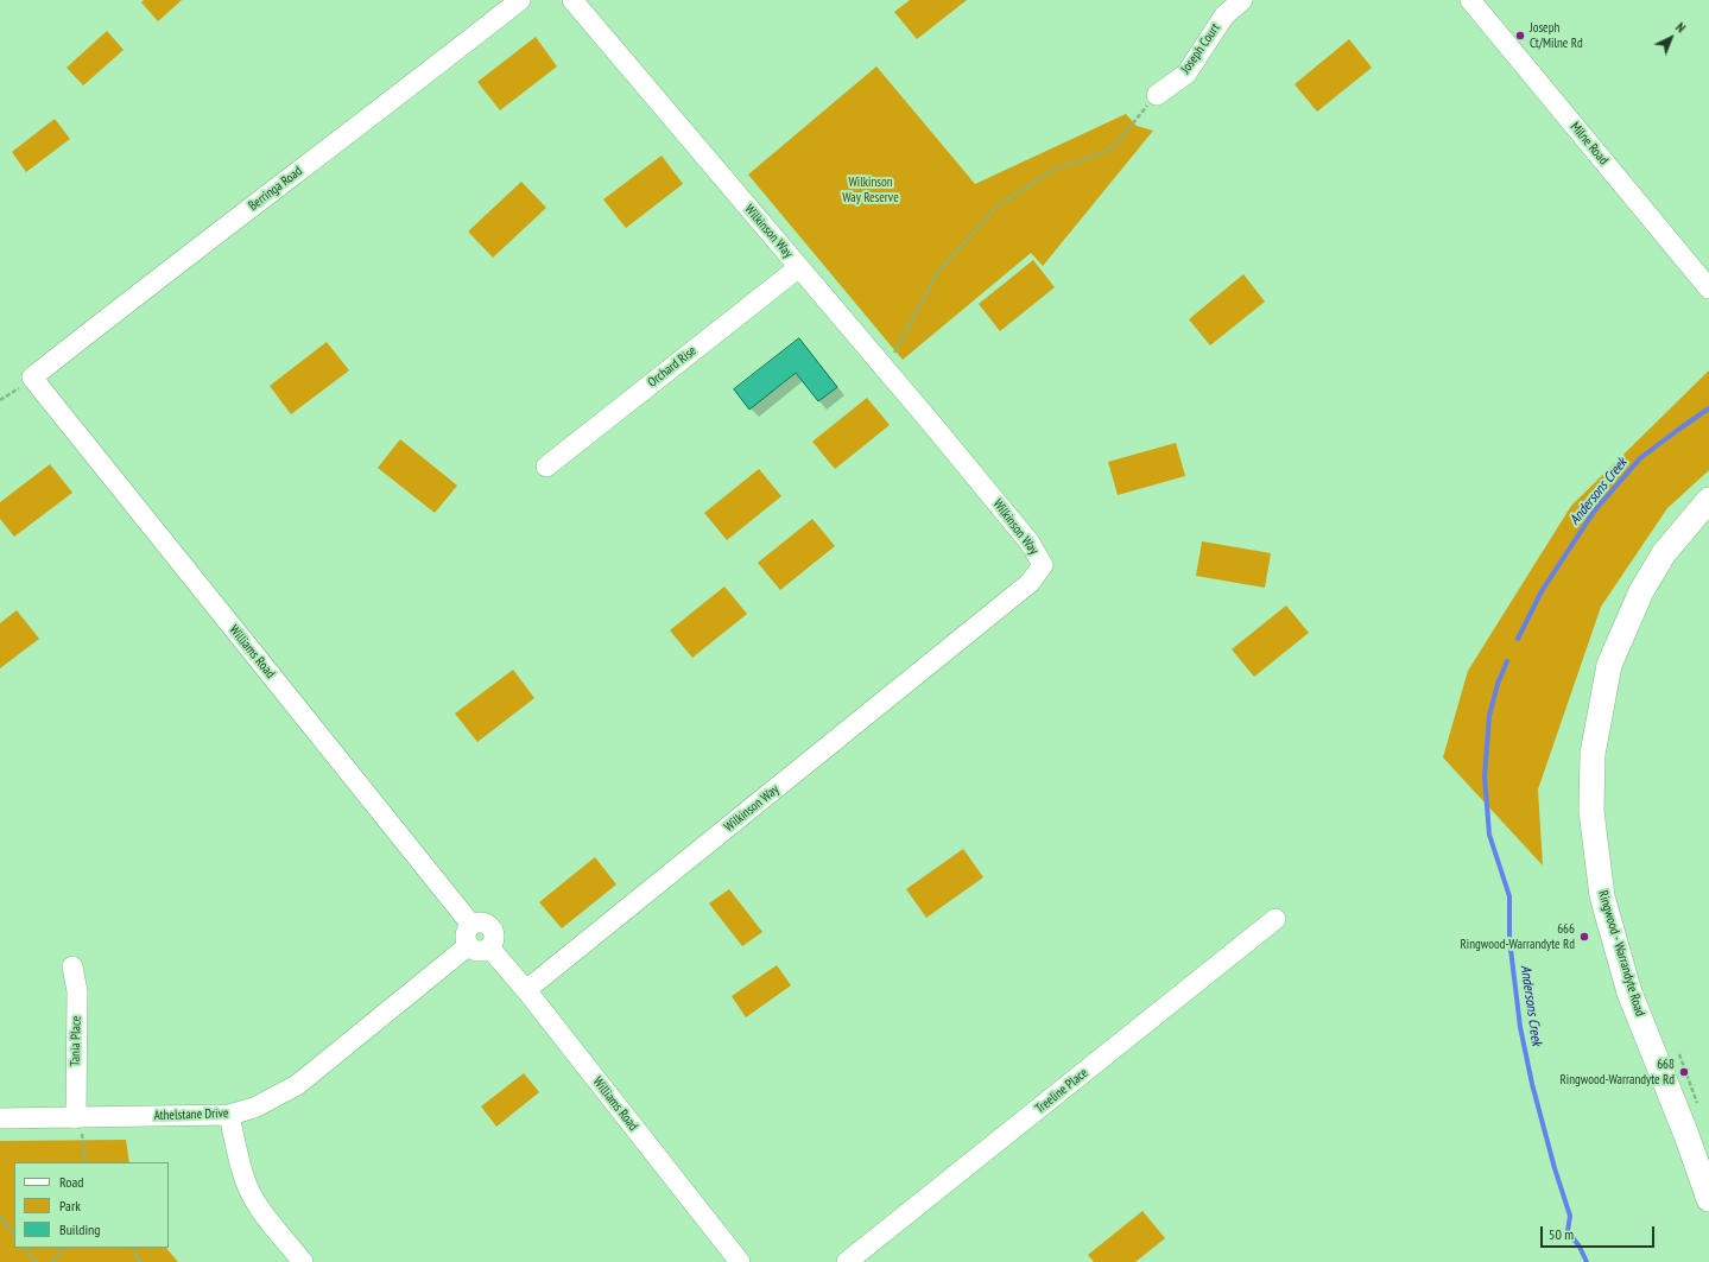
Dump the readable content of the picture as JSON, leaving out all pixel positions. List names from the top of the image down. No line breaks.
{"streets":{"main road":["Ringwood - Warrandyte Road"],"street":["Joseph Court","Milne Road","Berringa Road","Wilkinson Way","Orchard Rise","Williams Road","Tania Place","Treeline Place","Athelstane Drive"]},"crossings":[["Berringa Road","Williams Road"],["Wilkinson Way","Orchard Rise"],["Wilkinson Way","Williams Road"],["Williams Road","Athelstane Drive"],["Tania Place","Athelstane Drive"]],"water":["Andersons Creek"],"parks":["Wilkinson Way Reserve"],"places":["Joseph Ct/Milne Rd","666 Ringwood-Warrandyte Rd","668 Ringwood-Warrandyte Rd"],"legend":["Road","Park","Building"],"scale_bar":"50 m","north":"top right"}
